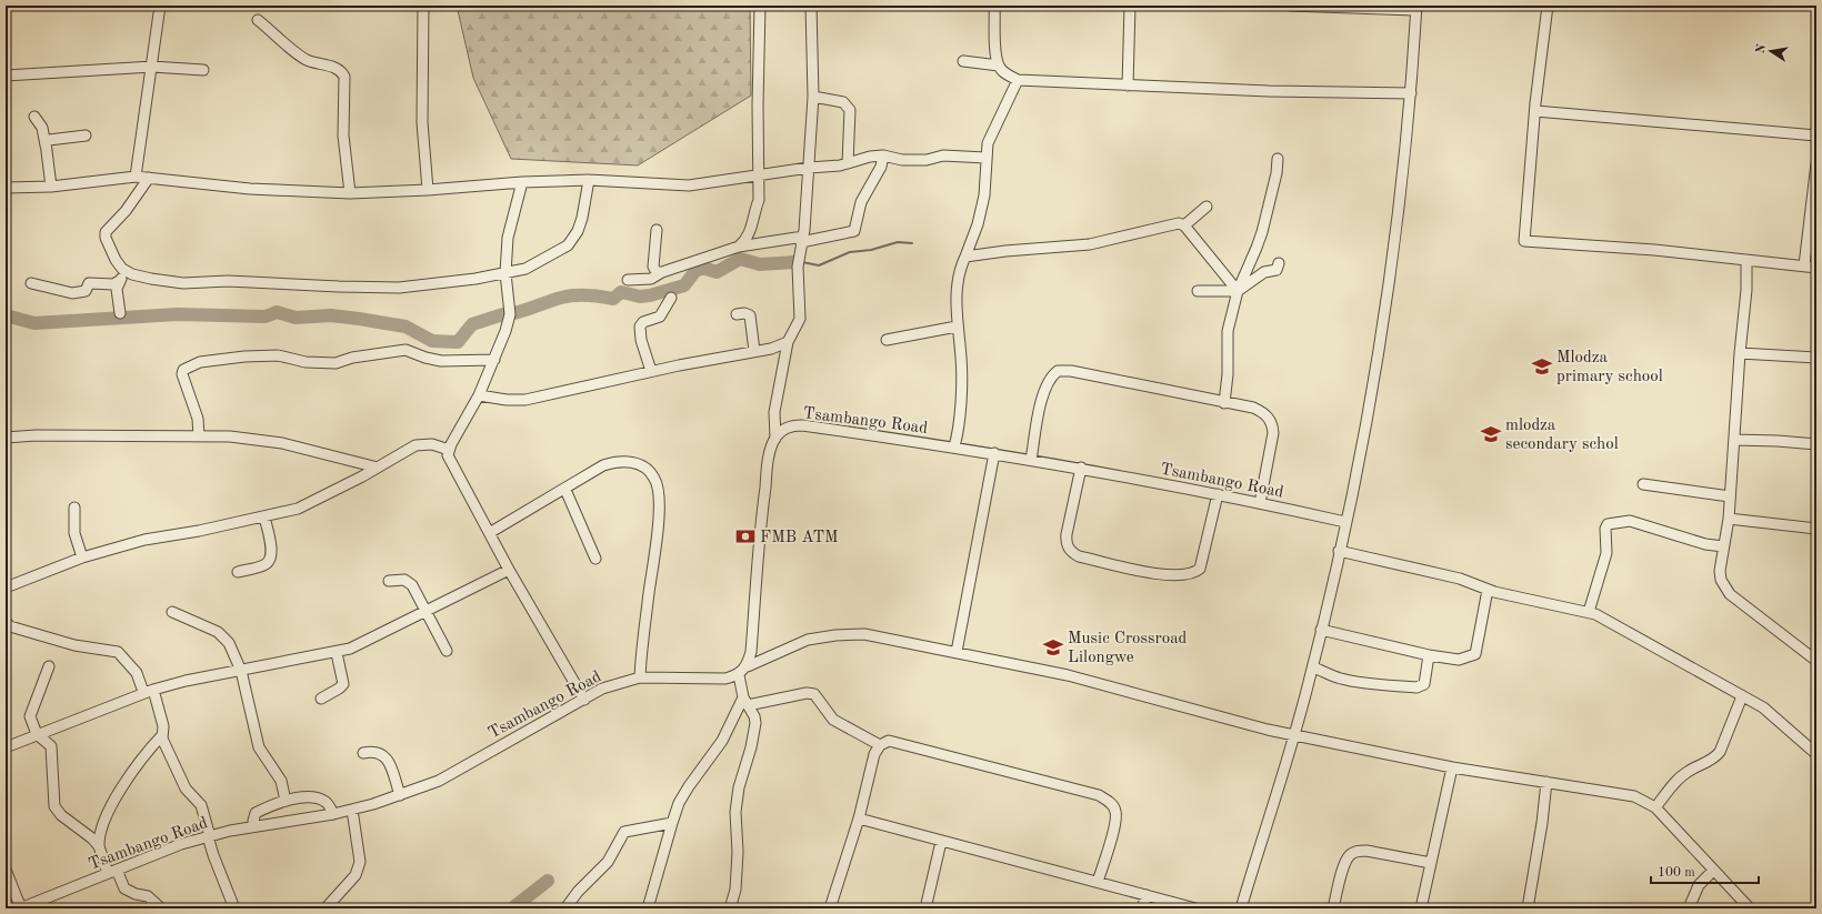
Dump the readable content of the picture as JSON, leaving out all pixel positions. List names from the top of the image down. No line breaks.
{"streets":{"street":["Tsambango Road"]},"places":{"school or university":["Mlodza primary school","mlodza secondary schol","Music Crossroad Lilongwe"],"bank":["FMB ATM"]},"scale_bar":"100 m","north":"left"}
